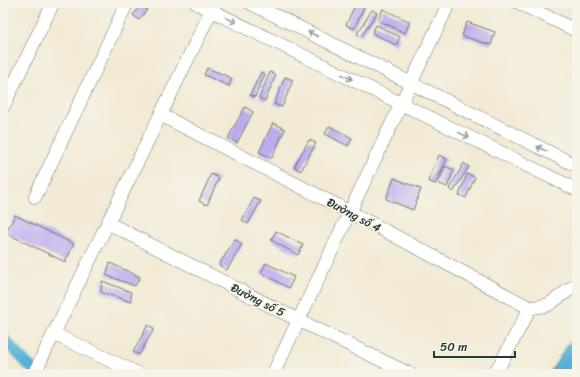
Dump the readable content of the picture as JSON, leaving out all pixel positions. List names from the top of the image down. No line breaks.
{"streets":{"street":["Đường số 4","Đường số 5"]},"scale_bar":"50 m"}
